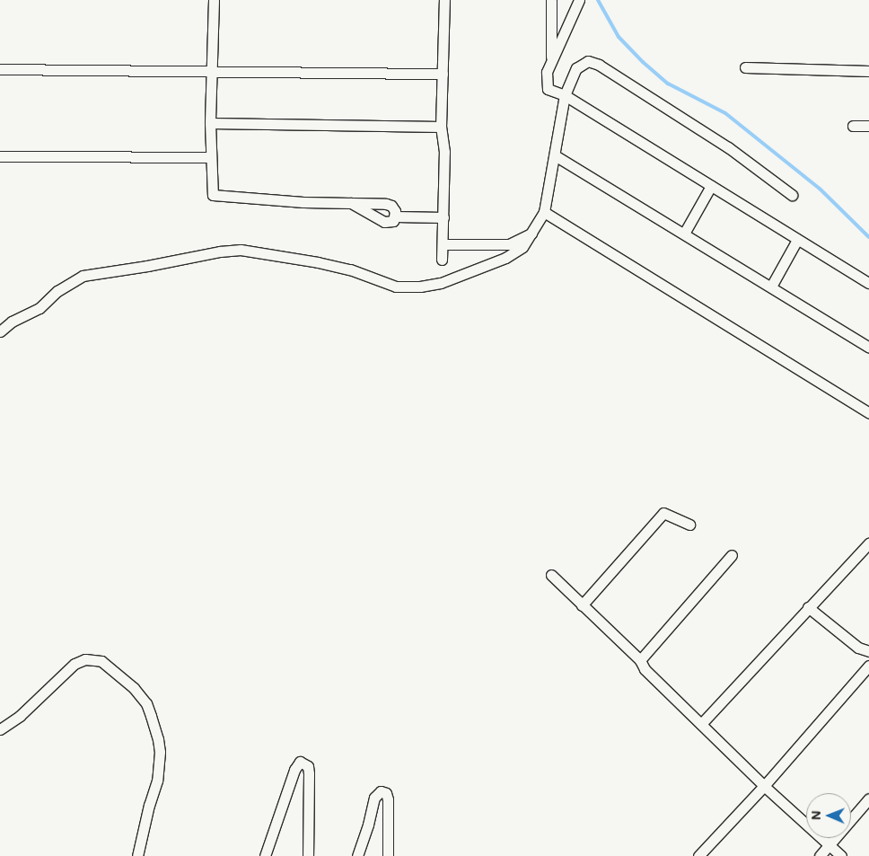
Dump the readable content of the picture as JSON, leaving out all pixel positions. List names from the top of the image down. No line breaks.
{"north":"left"}
